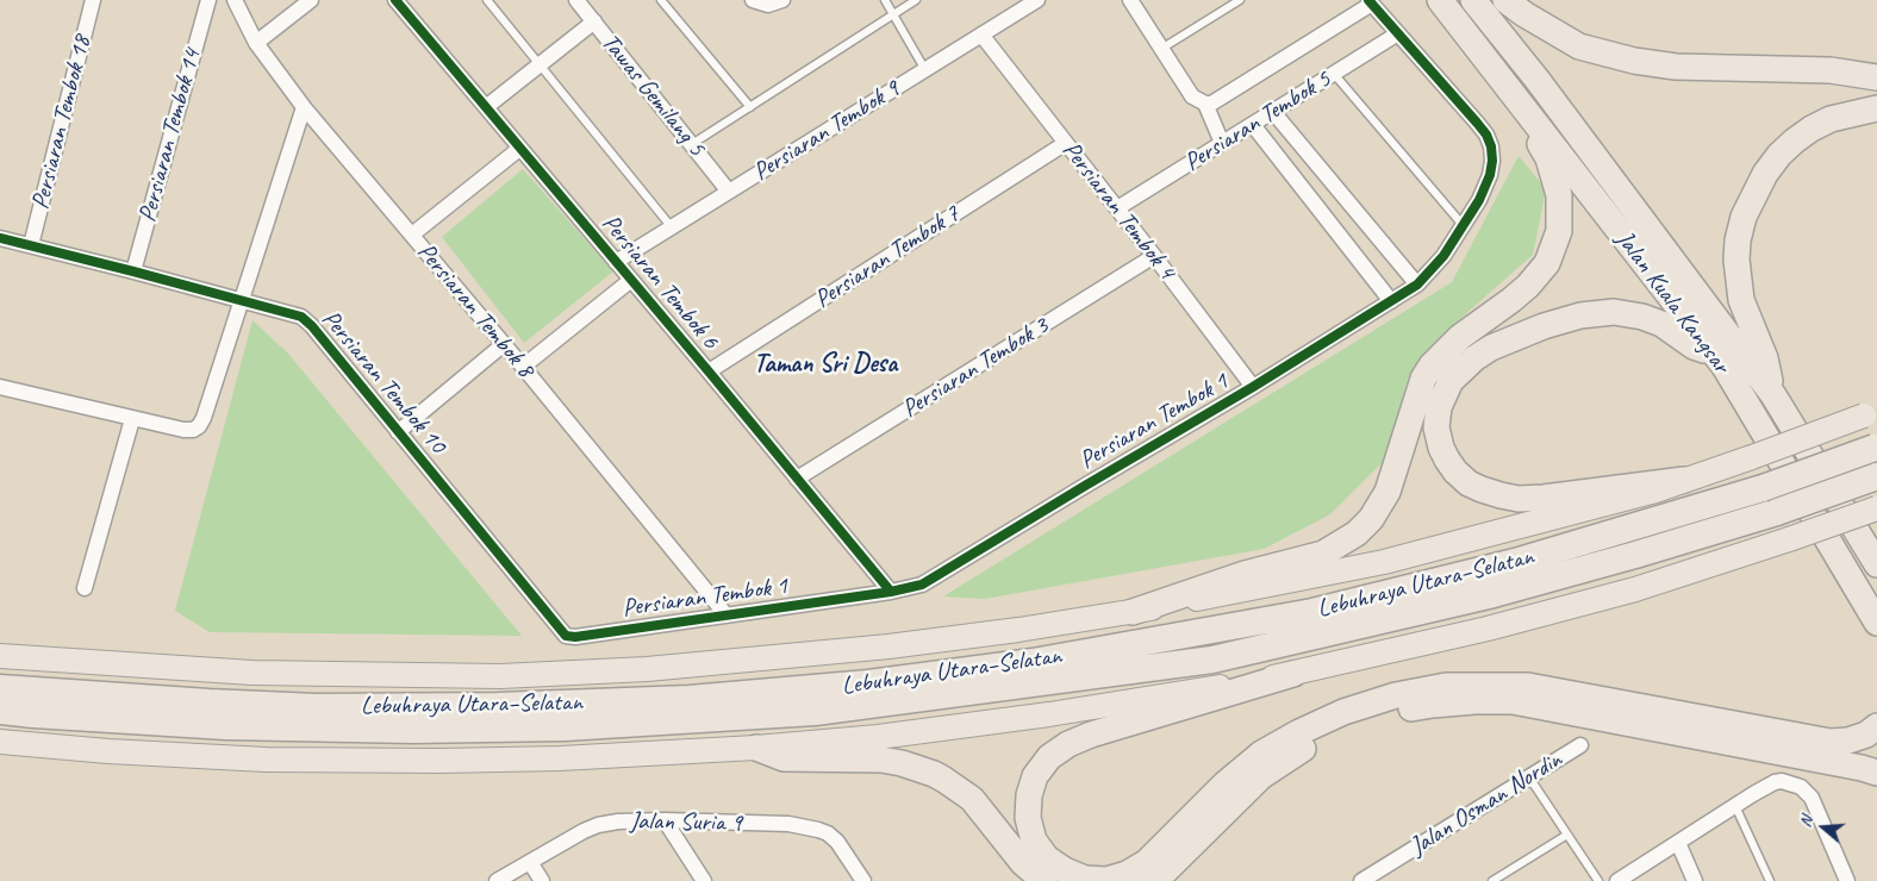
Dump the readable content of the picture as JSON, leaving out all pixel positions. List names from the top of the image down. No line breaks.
{"streets":{"highway":["Jalan Kuala Kangsar","Lebuhraya Utara–Selatan"],"street":["Tawas Gemilang 5","Persiaran Tembok 5","Persiaran Tembok 18","Persiaran Tembok 9","Persiaran Tembok 14","Persiaran Tembok 4","Persiaran Tembok 7","Persiaran Tembok 6","Persiaran Tembok 8","Persiaran Tembok 3","Persiaran Tembok 10","Persiaran Tembok 1","Jalan Osman Nordin","Jalan Suria 9"]},"crossings":[["Tawas Gemilang 5","Persiaran Tembok 9"],["Persiaran Tembok 5","Persiaran Tembok 4"],["Persiaran Tembok 5","Persiaran Tembok 1"],["Persiaran Tembok 18","Persiaran Tembok 10"],["Persiaran Tembok 9","Persiaran Tembok 4"],["Persiaran Tembok 9","Persiaran Tembok 6"],["Persiaran Tembok 14","Persiaran Tembok 10"],["Persiaran Tembok 4","Persiaran Tembok 7"],["Persiaran Tembok 4","Persiaran Tembok 3"],["Persiaran Tembok 4","Persiaran Tembok 1"],["Persiaran Tembok 7","Persiaran Tembok 6"],["Persiaran Tembok 6","Persiaran Tembok 3"],["Persiaran Tembok 6","Persiaran Tembok 1"],["Persiaran Tembok 8","Persiaran Tembok 1"],["Persiaran Tembok 10","Persiaran Tembok 1"]],"districts":["Taman Sri Desa"],"north":"left"}
